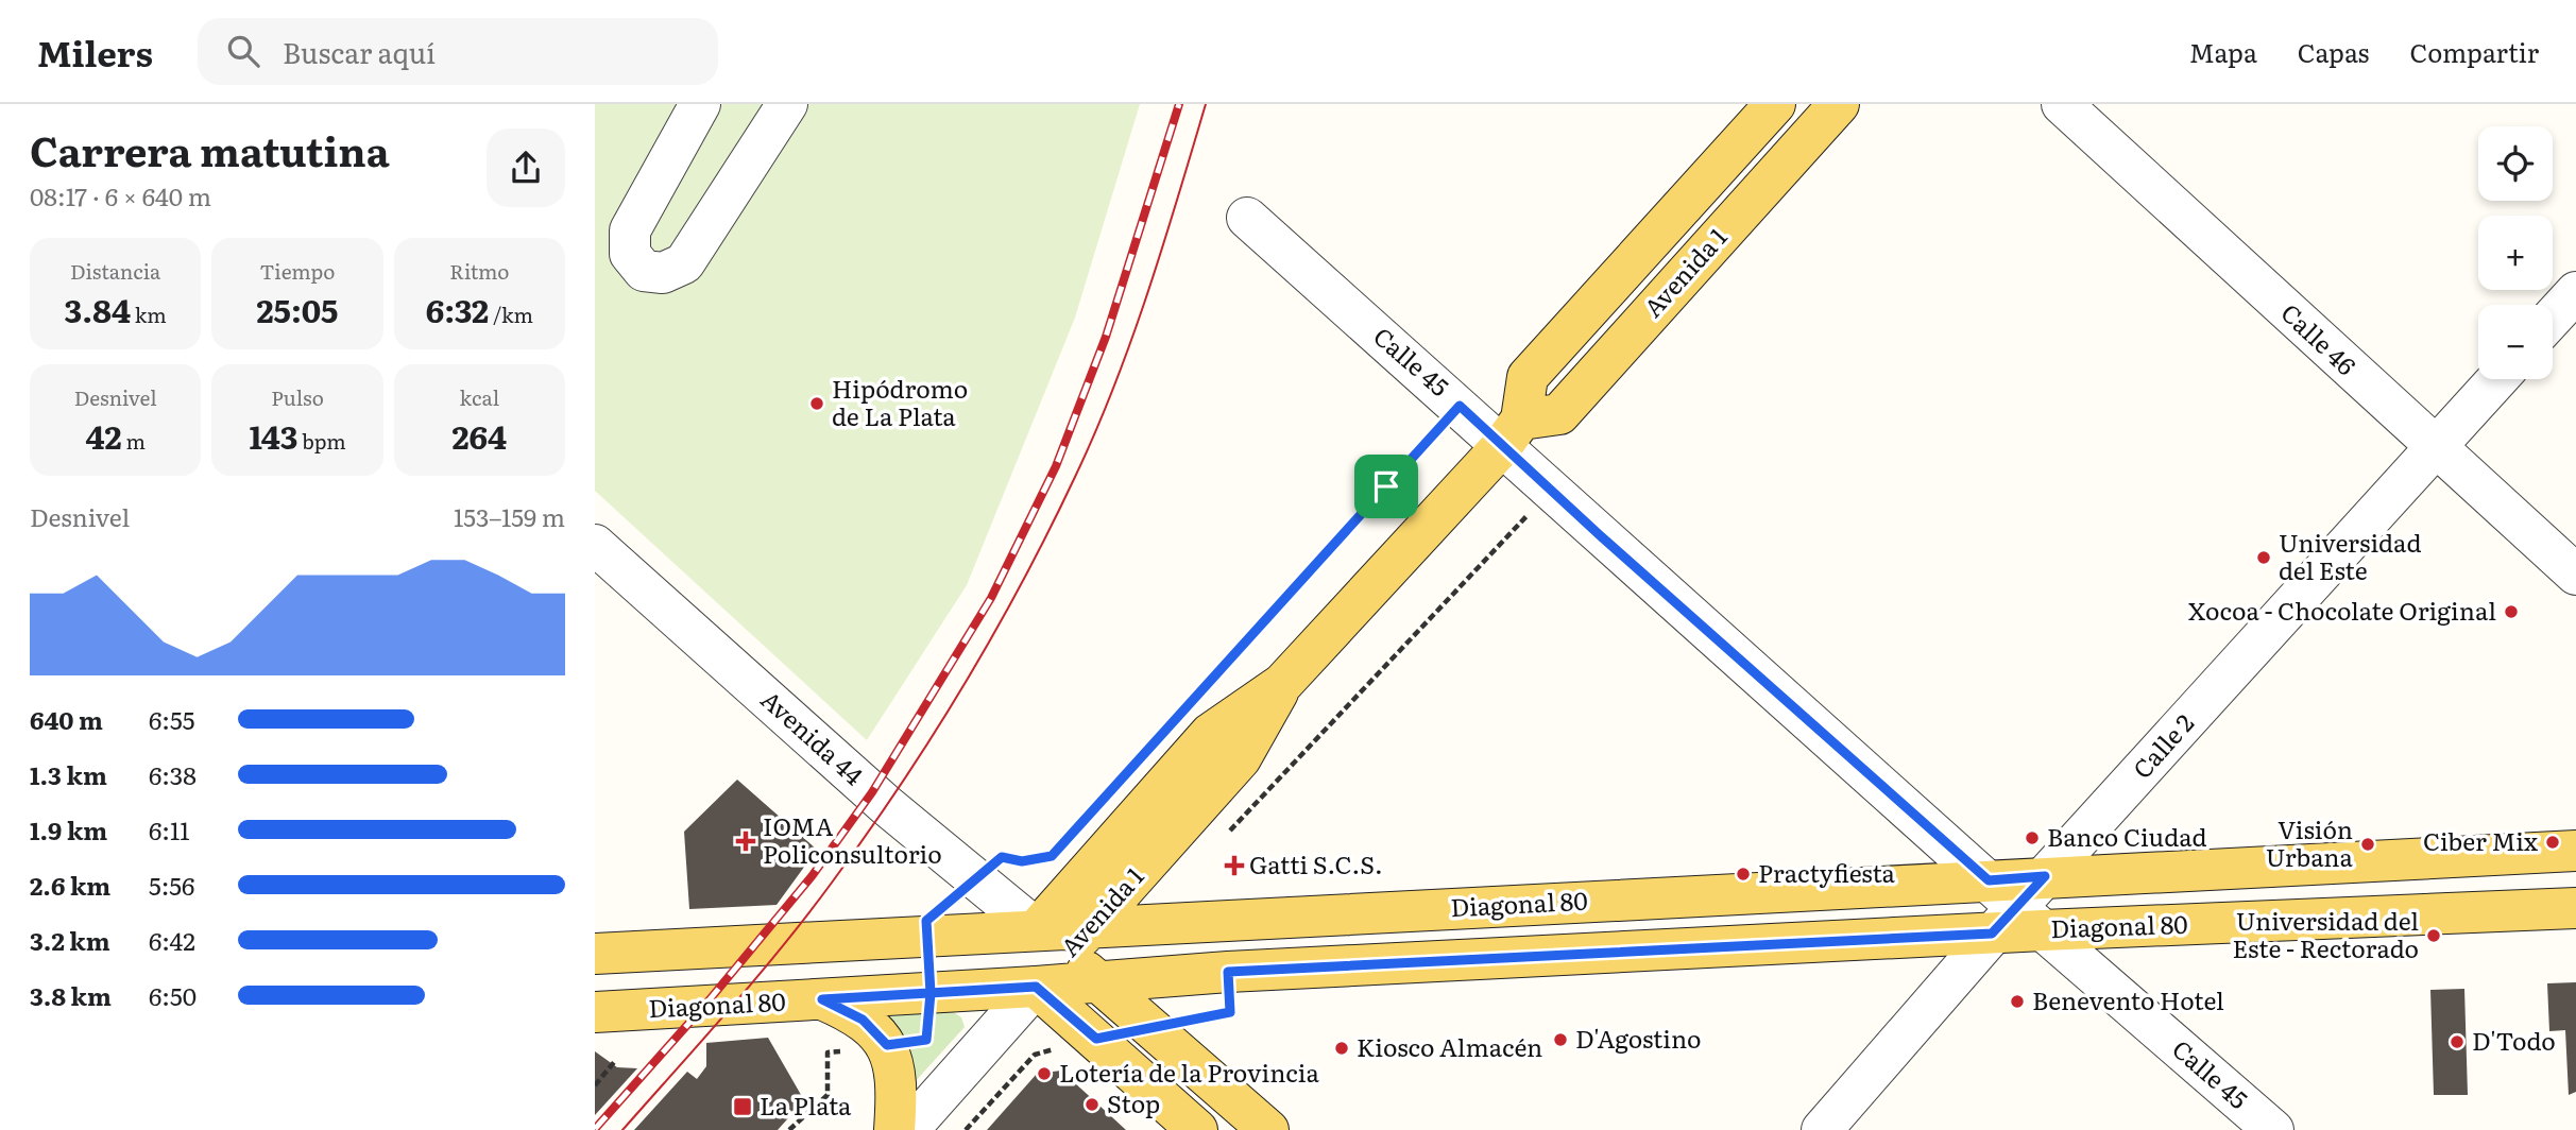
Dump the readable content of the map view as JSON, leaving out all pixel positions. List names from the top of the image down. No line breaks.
{"streets":{"main road":["Avenida 1","Avenida 44","Diagonal 80"],"street":["Calle 46","Calle 45","Calle 2"]},"crossings":[["Avenida 1","Calle 45"],["Avenida 1","Avenida 44"],["Avenida 1","Diagonal 80"],["Calle 46","Calle 2"],["Calle 45","Diagonal 80"],["Avenida 44","Diagonal 80"],["Calle 2","Diagonal 80"]],"places":{"other":["Hipódromo de La Plata","Universidad del Este","Xocoa - Chocolate Original","Banco Ciudad","Ciber Mix","Visión Urbana","Practyfiesta","Universidad del Este - Rectorado","Benevento Hotel","D'Agostino","D'Todo","Kiosco Almacén","Lotería de la Provincia","Stop"],"health":["IOMA Policonsultorio","Gatti S.C.S."],"transit":["La Plata"]},"page":{"header":"Milers","search":"Buscar aquí","nav":["Mapa","Capas","Compartir"],"heading":["Carrera matutina","08:17 · 6 × 640 m"],"map_buttons":["+","−"],"stats":[["Distancia","3.84 km"],["Tiempo","25:05"],["Ritmo","6:32 /km"],["Desnivel","42 m"],["Pulso","143 bpm"],["kcal","264"]],"chart":["Desnivel","153–159 m"],"list":[{"name":"640 m","note":"6:55"},{"name":"1.3 km","note":"6:38"},{"name":"1.9 km","note":"6:11"},{"name":"2.6 km","note":"5:56"},{"name":"3.2 km","note":"6:42"},{"name":"3.8 km","note":"6:50"}]}}
